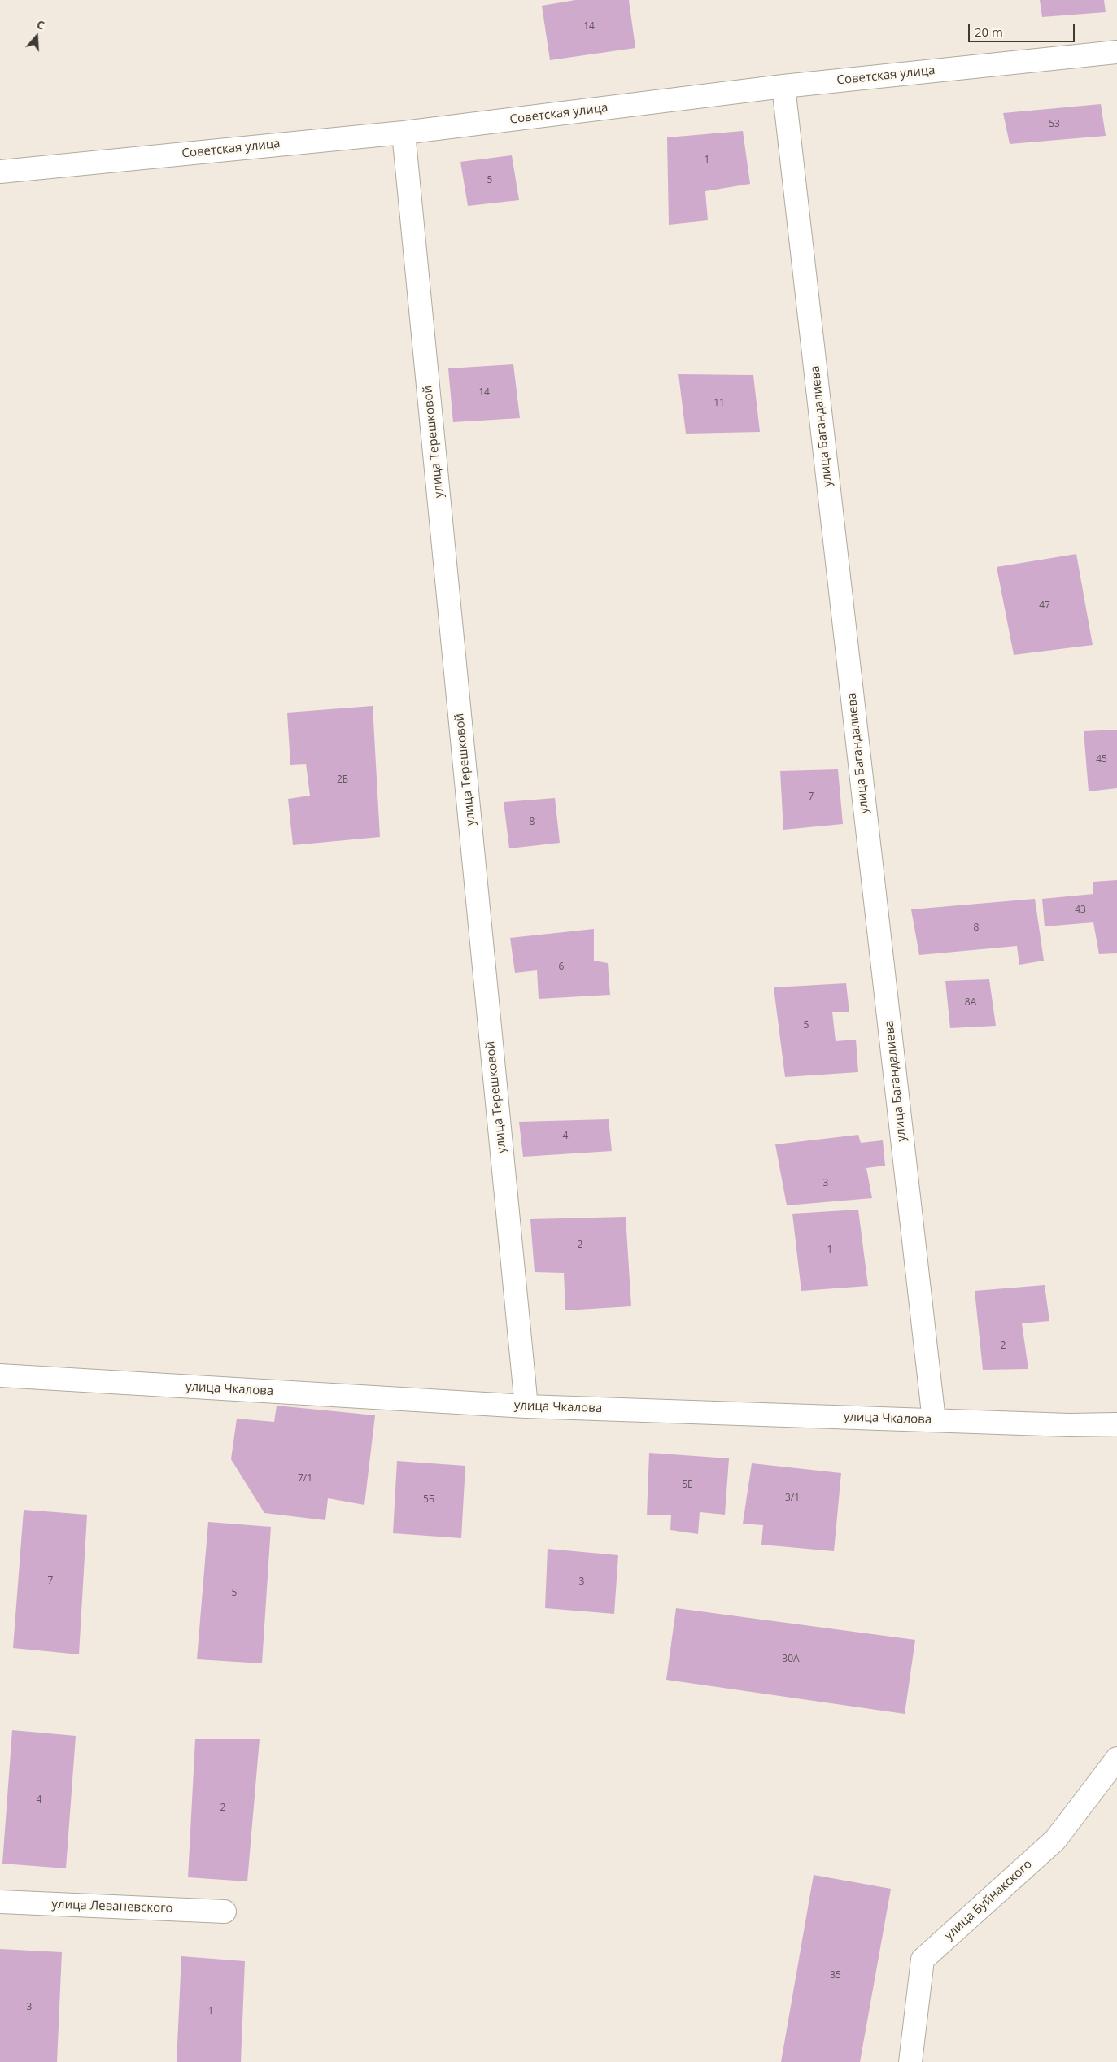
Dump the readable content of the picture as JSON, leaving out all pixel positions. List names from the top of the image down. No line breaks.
{"streets":{"street":["Советская улица","улица Багандалиева","улица Терешковой","улица Чкалова","улица Буйнакского","улица Леваневского"]},"crossings":[["Советская улица","улица Багандалиева"],["Советская улица","улица Терешковой"],["улица Багандалиева","улица Чкалова"],["улица Терешковой","улица Чкалова"]],"house_numbers":["14","53","1","5","14","11","47","45","2Б","7","8","43","8","6","8А","5","4","3","2","1","2","7/1","5Е","3/1","5Б","7","3","5","30А","4","2","35","3","1"],"scale_bar":"20 m","north":"top"}
